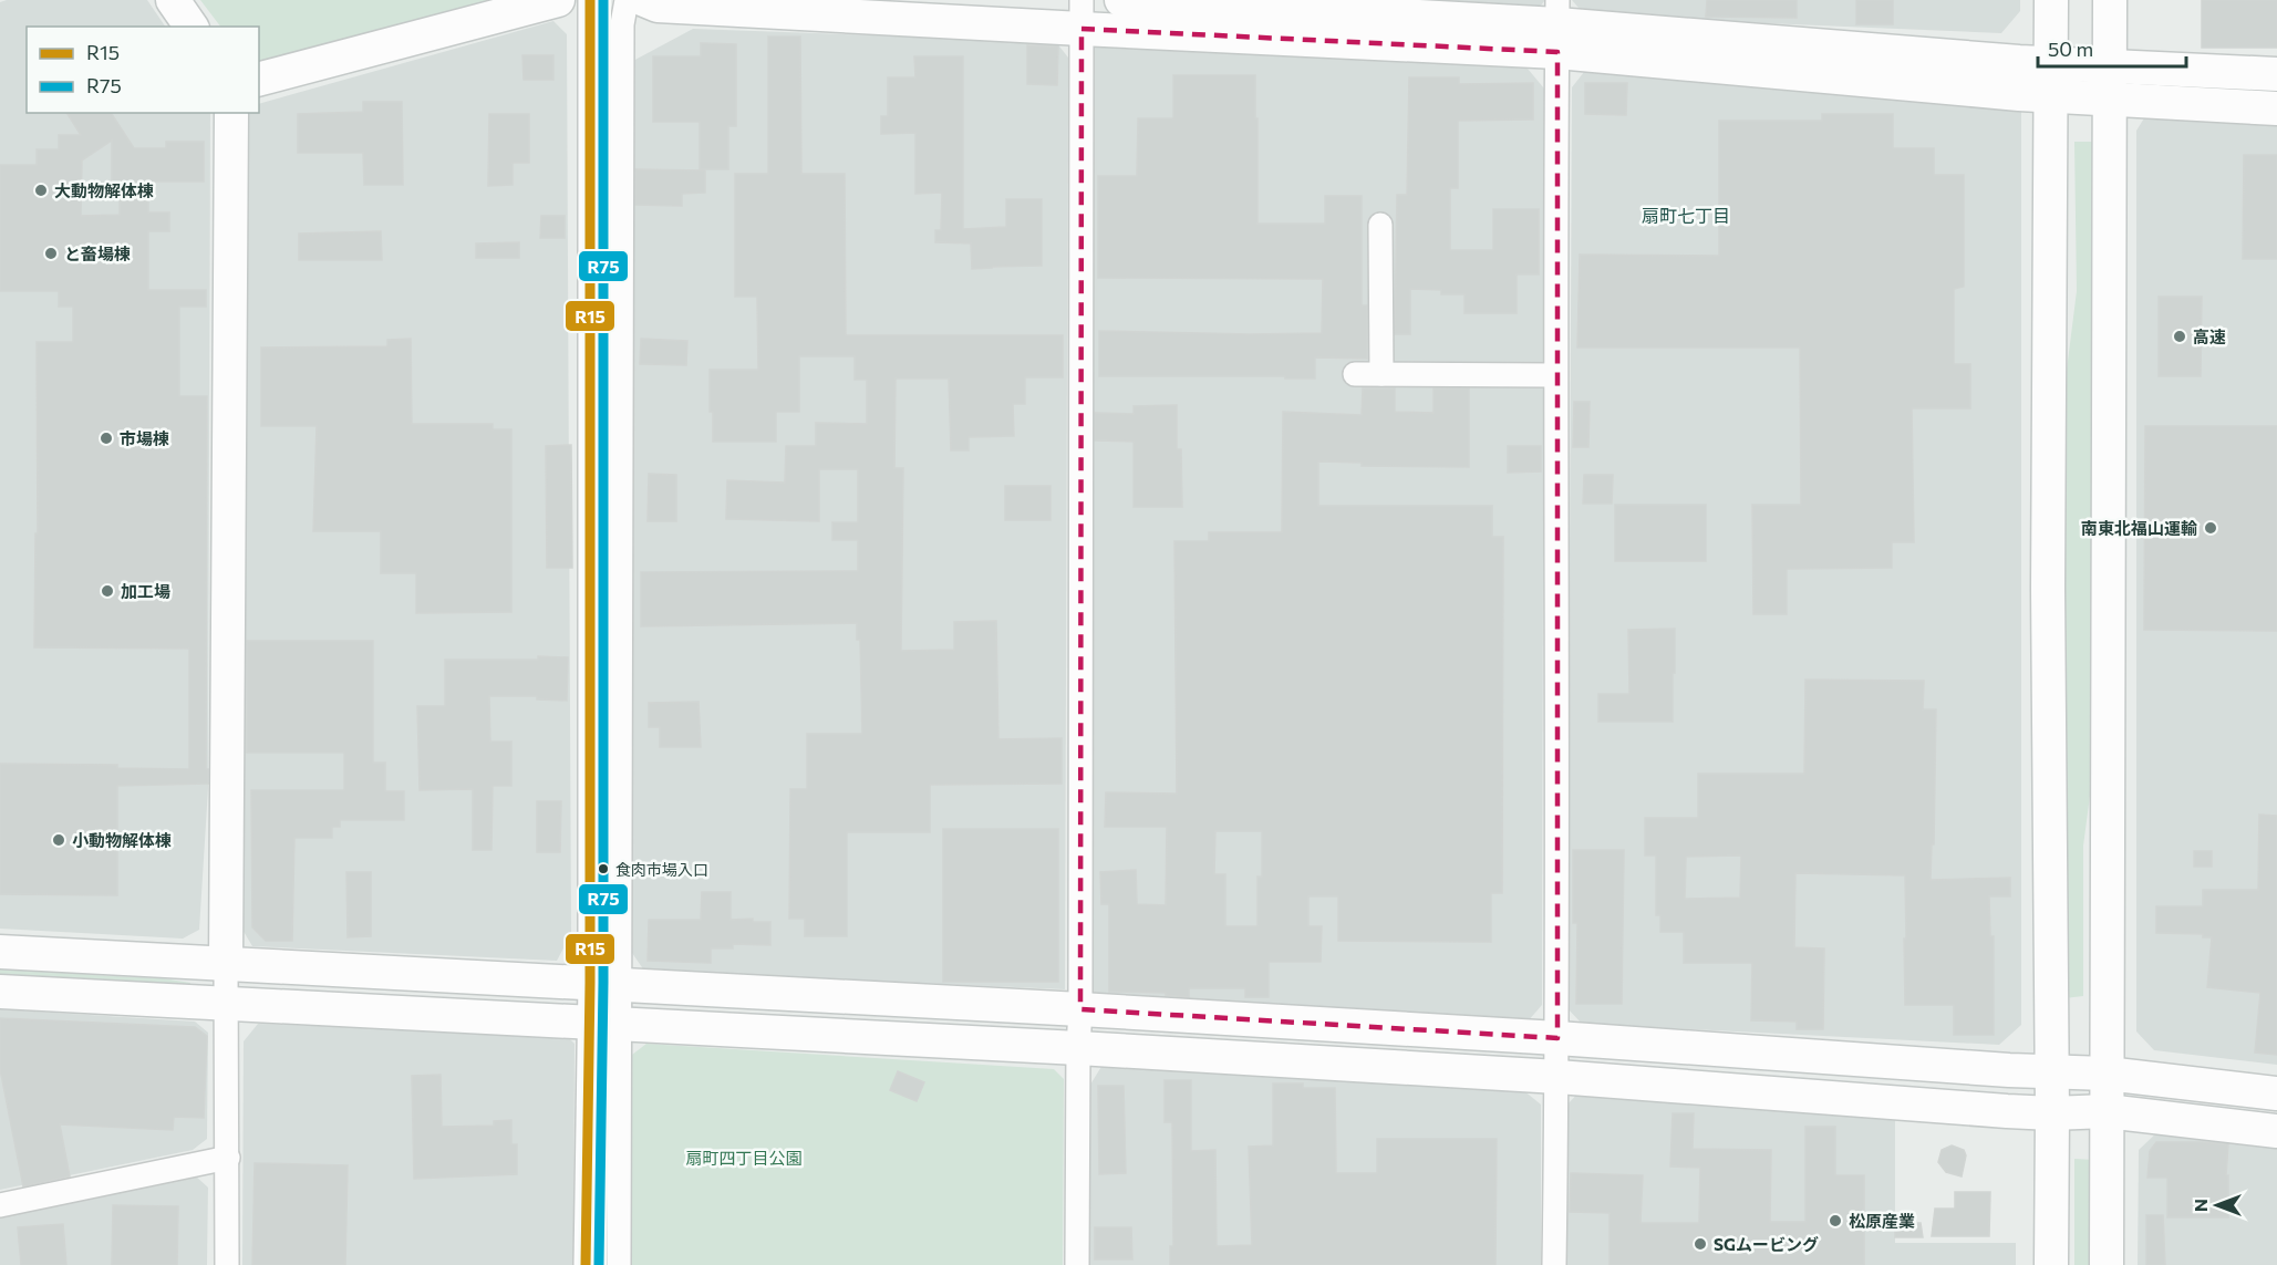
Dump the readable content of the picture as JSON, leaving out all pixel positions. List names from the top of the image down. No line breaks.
{"districts":["扇町七丁目"],"parks":["扇町四丁目公園"],"places":["大動物解体棟","と畜場棟","高速","市場棟","南東北福山運輸","加工場","小動物解体棟","食肉市場入口","松原産業","SGムービング"],"lines":["transit line R15","transit line R75"],"legend":["R15","R75"],"scale_bar":"50 m","north":"left"}
